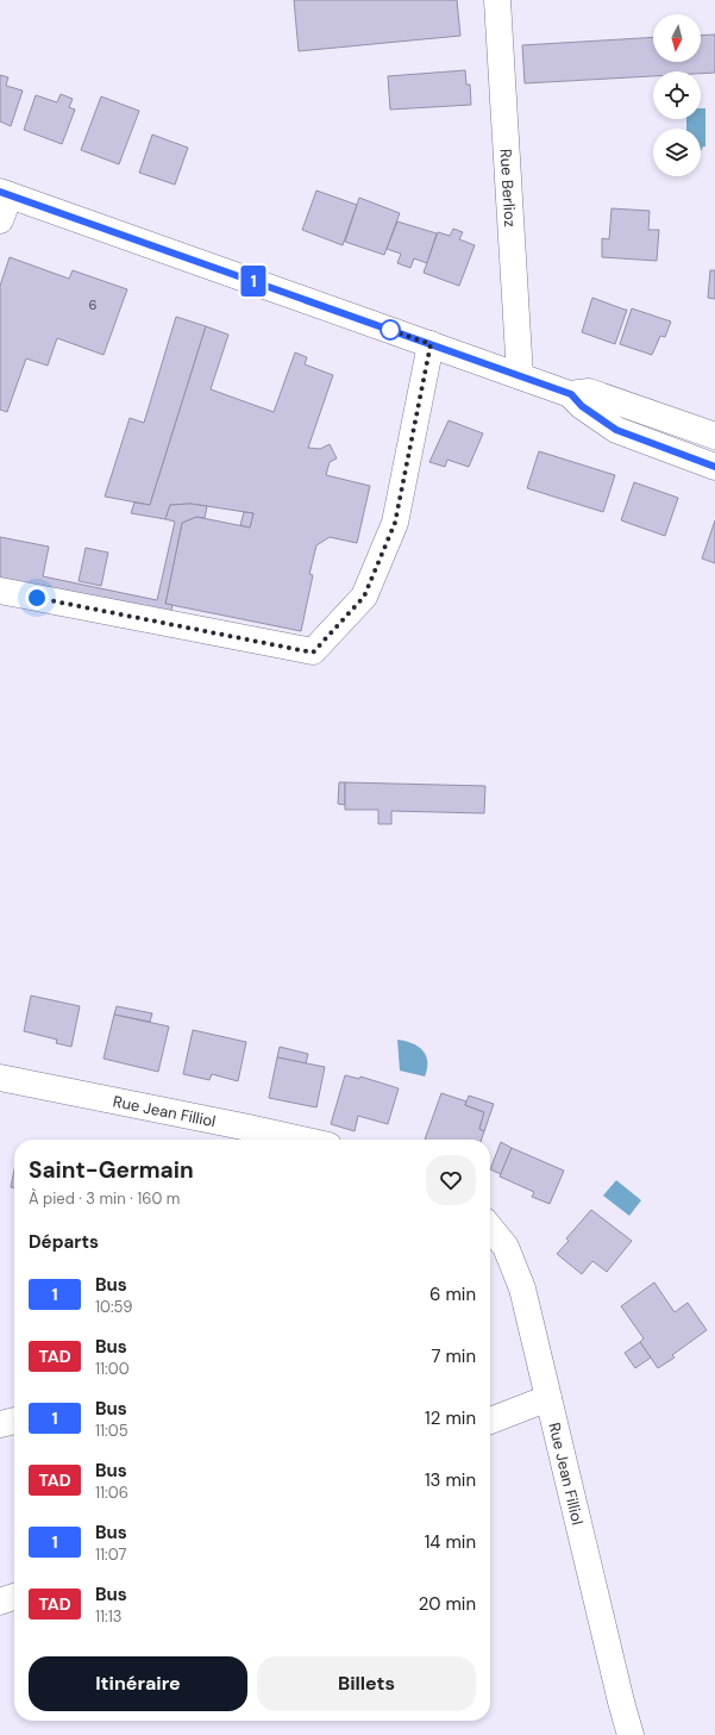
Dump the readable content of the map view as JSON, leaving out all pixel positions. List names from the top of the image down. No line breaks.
{"streets":{"street":["Rue Berlioz","Rue Jean Filliol"]},"lines":["bus line 1"],"house_numbers":["6"],"north":"bottom","page":{"on_map":"1","heading":[["Saint-Germain","À pied · 3 min · 160 m"],"Départs"],"list":[{"mark":"1","name":"Bus","note":"10:59","value":"6 min"},{"mark":"TAD","name":"Bus","note":"11:00","value":"7 min"},{"mark":"1","name":"Bus","note":"11:05","value":"12 min"},{"mark":"TAD","name":"Bus","note":"11:06","value":"13 min"},{"mark":"1","name":"Bus","note":"11:07","value":"14 min"},{"mark":"TAD","name":"Bus","note":"11:13","value":"20 min"}],"buttons":["Itinéraire","Billets"]}}
